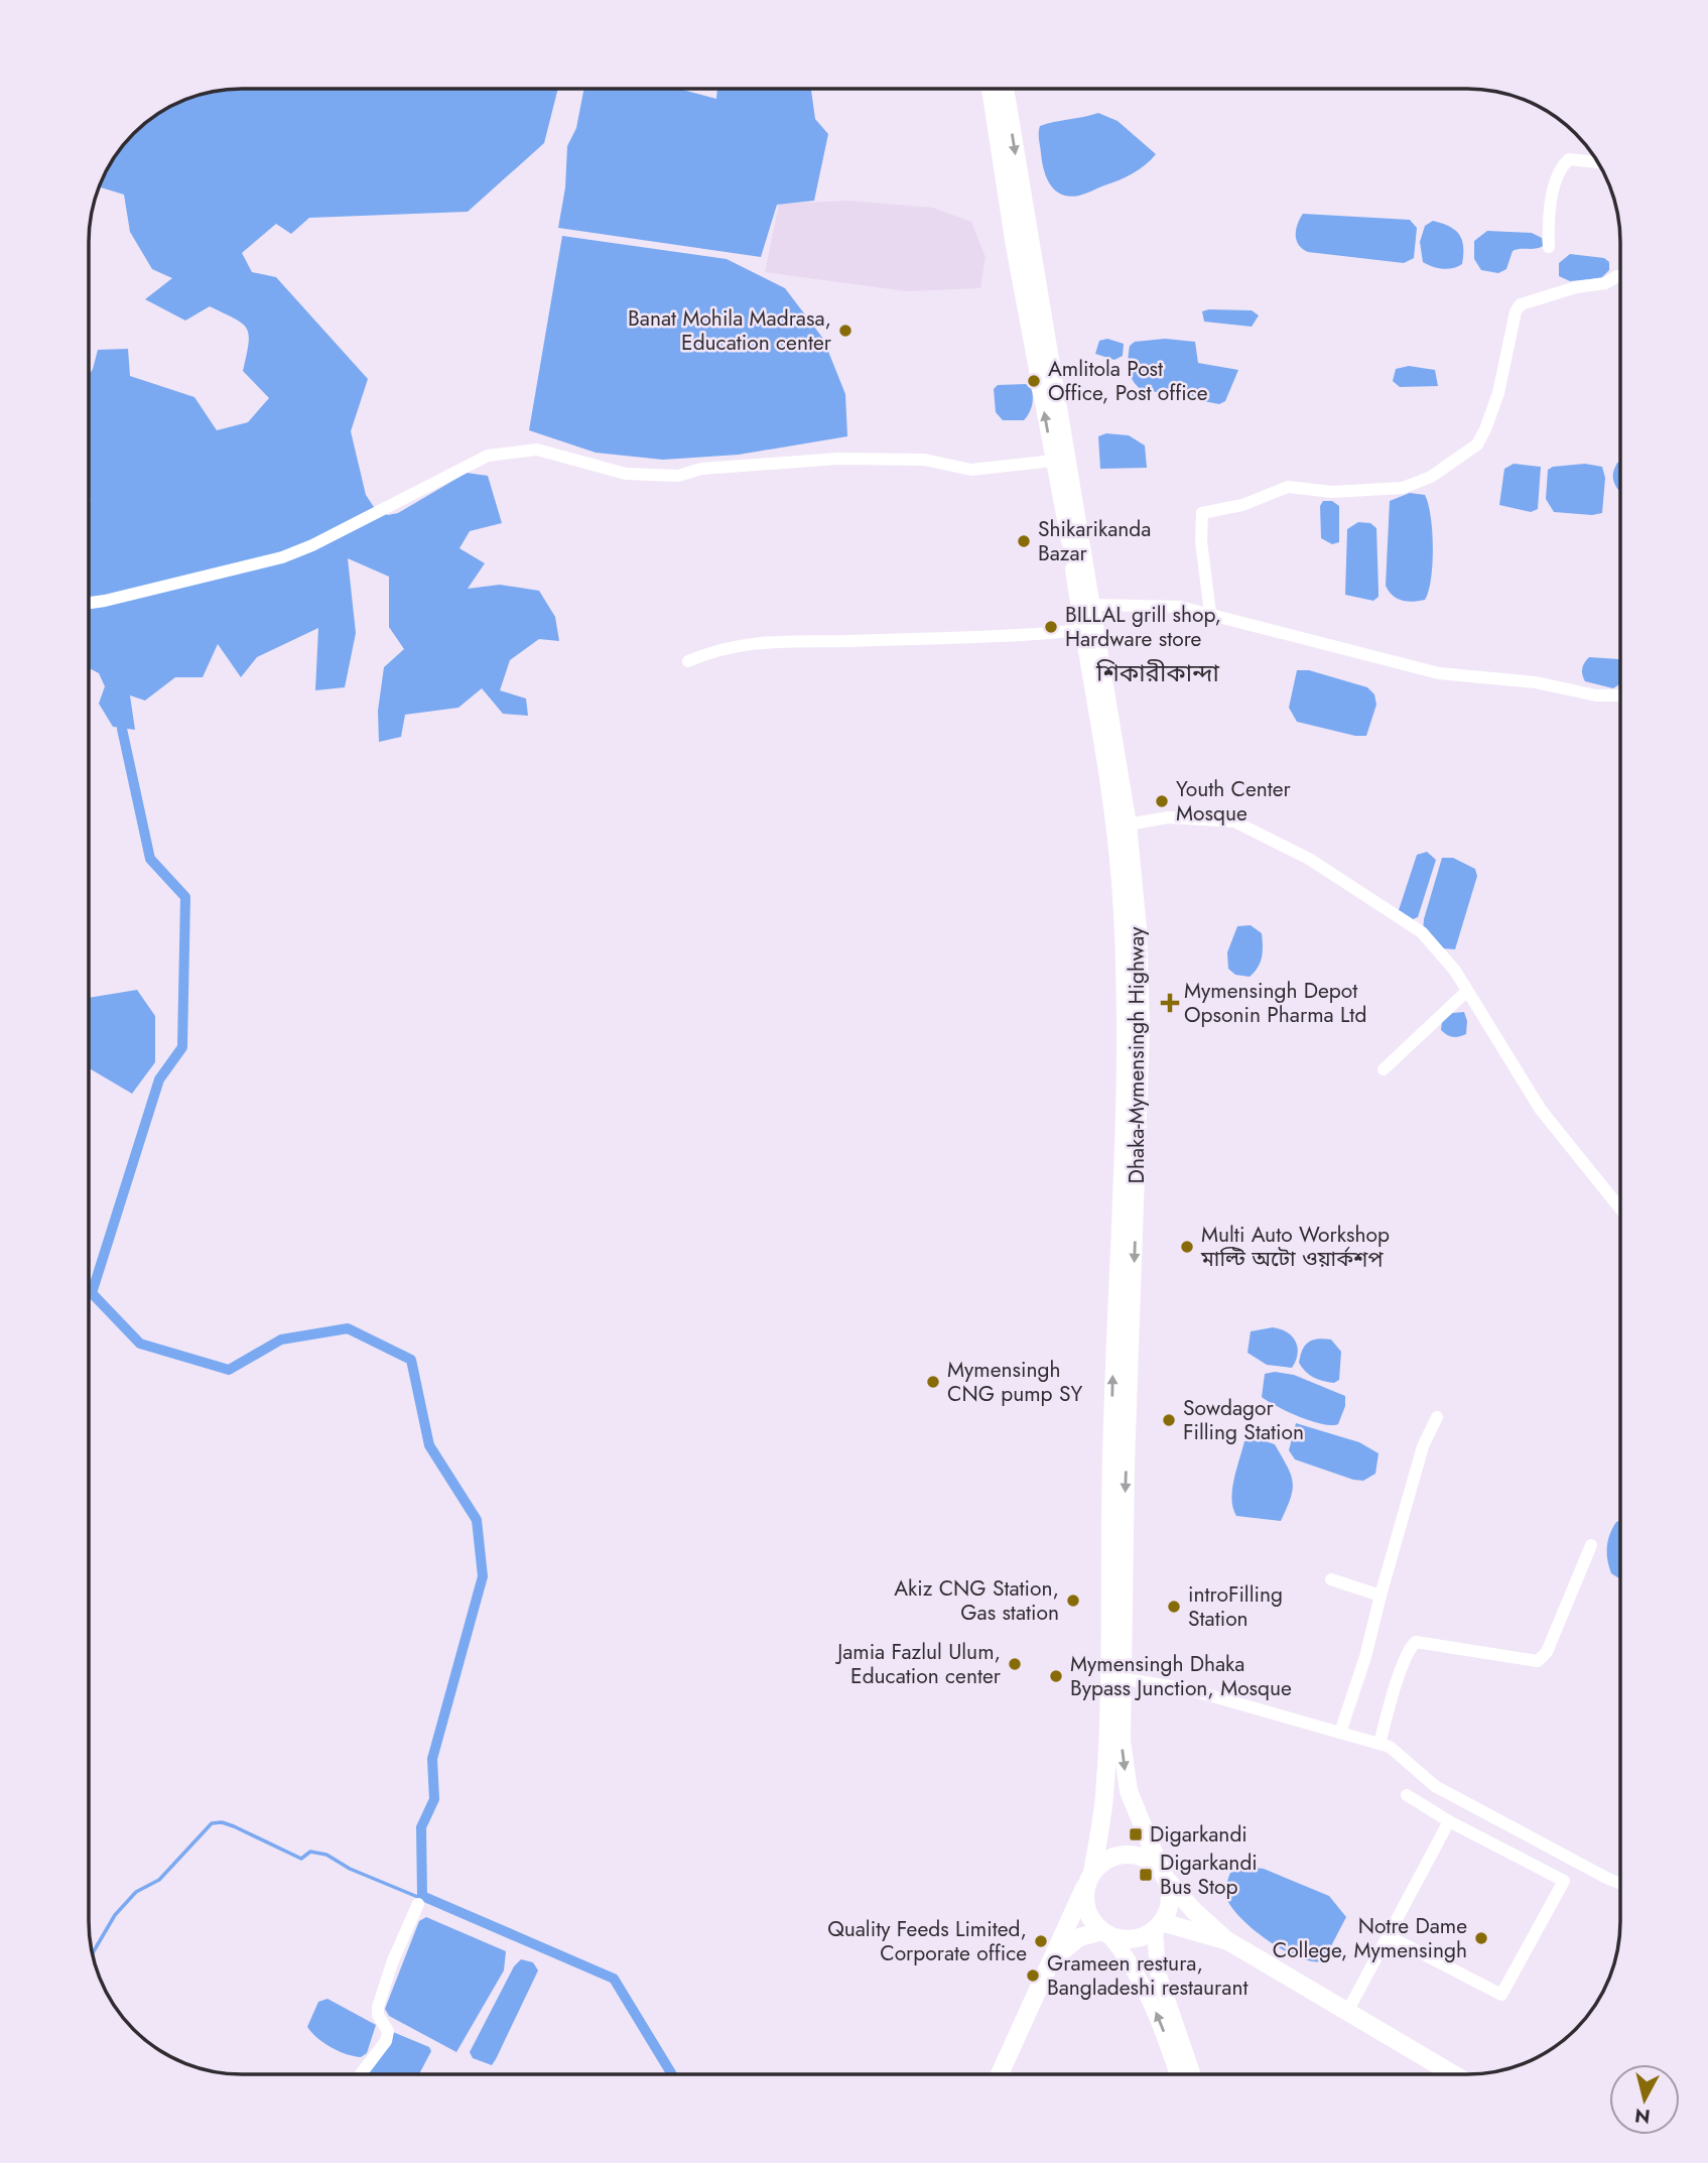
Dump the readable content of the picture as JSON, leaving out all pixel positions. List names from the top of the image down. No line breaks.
{"streets":{"highway":["Dhaka-Mymensingh Highway"]},"districts":["শিকারীকান্দা"],"places":{"other":["Banat Mohila Madrasa, Education center","Amlitola Post Office, Post office","Shikarikanda Bazar","BILLAL grill shop, Hardware store","Youth Center Mosque","Multi Auto Workshop মাল্টি অটো ওয়ার্কশপ","Mymensingh CNG pump SY","Sowdagor Filling Station","Akiz CNG Station, Gas station","introFilling Station","Jamia Fazlul Ulum, Education center","Mymensingh Dhaka Bypass Junction, Mosque","Notre Dame College, Mymensingh","Quality Feeds Limited, Corporate office","Grameen restura, Bangladeshi restaurant"],"health":["Mymensingh Depot Opsonin Pharma Ltd"],"transit":["Digarkandi","Digarkandi Bus Stop"]},"north":"bottom"}
